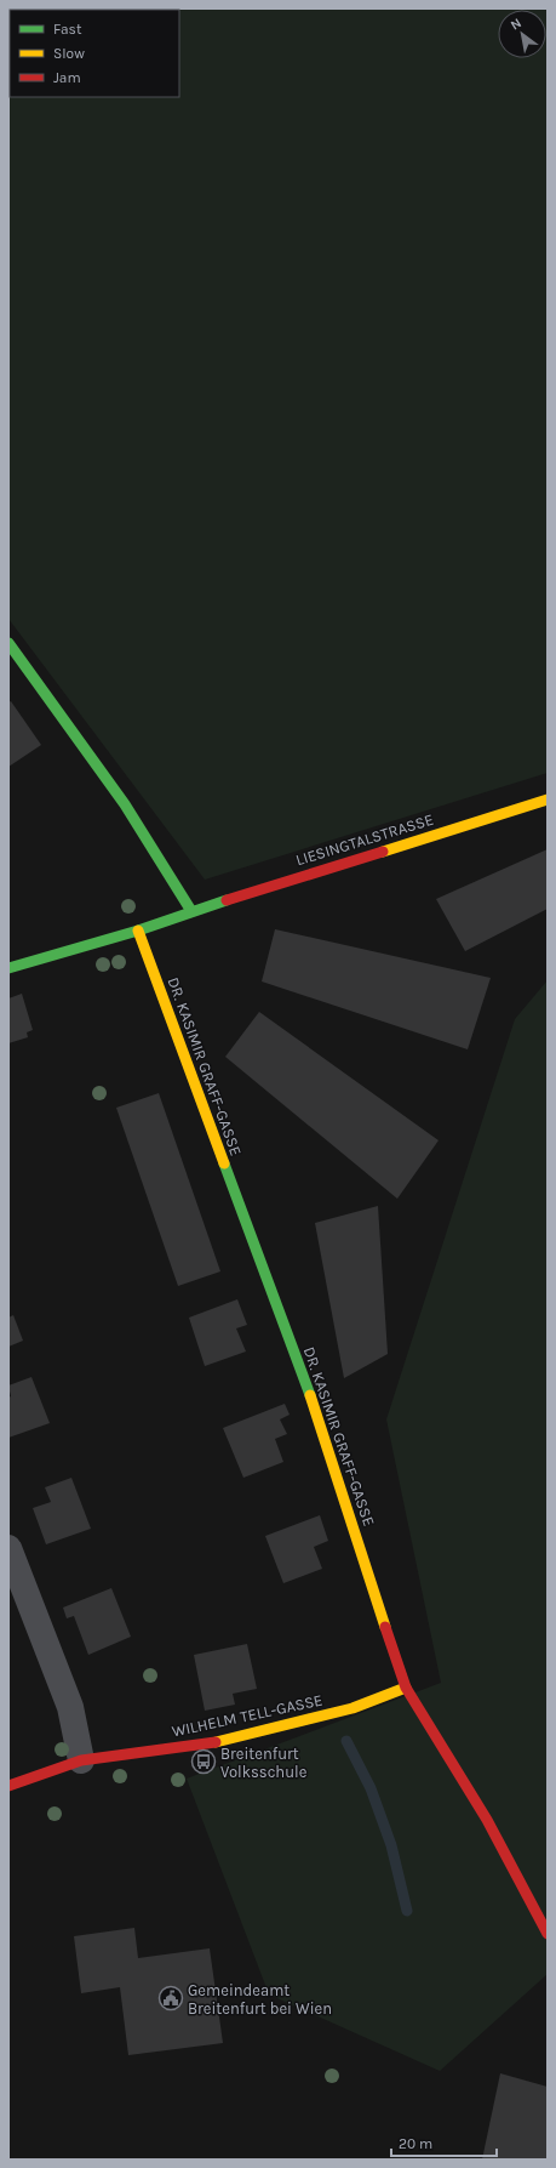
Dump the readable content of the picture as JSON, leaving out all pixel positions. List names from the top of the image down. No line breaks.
{"streets":{"street":["LIESINGTALSTRASSE","DR. KASIMIR GRAFF-GASSE","WILHELM TELL-GASSE"]},"crossings":[["LIESINGTALSTRASSE","DR. KASIMIR GRAFF-GASSE"],["DR. KASIMIR GRAFF-GASSE","WILHELM TELL-GASSE"]],"places":{"bus stop":["Breitenfurt Volksschule"],"public building":["Gemeindeamt Breitenfurt bei Wien"]},"legend":["Fast","Slow","Jam"],"scale_bar":"20 m","north":"top left"}
